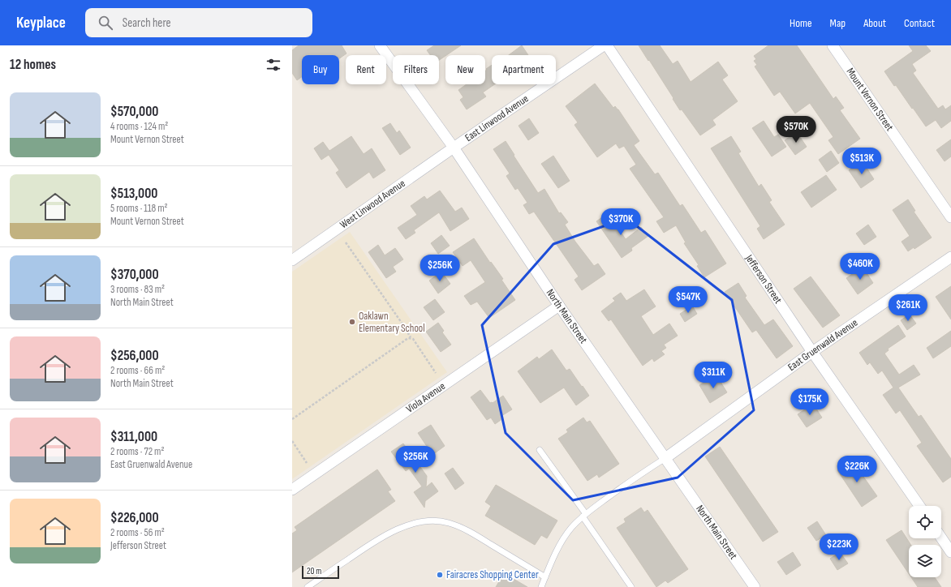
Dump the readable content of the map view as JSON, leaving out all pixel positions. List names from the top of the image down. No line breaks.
{"streets":{"street":["Mount Vernon Street","East Linwood Avenue","West Linwood Avenue","Jefferson Street","North Main Street","East Gruenwald Avenue","Viola Avenue"]},"crossings":[["East Linwood Avenue","West Linwood Avenue"],["East Linwood Avenue","North Main Street"],["West Linwood Avenue","North Main Street"],["Jefferson Street","East Gruenwald Avenue"],["North Main Street","East Gruenwald Avenue"],["North Main Street","Viola Avenue"]],"places":["Oaklawn Elementary School","Fairacres Shopping Center"],"scale_bar":"20 m","page":{"header":"Keyplace","search":"Search here","nav":["Home","Map","About","Contact"],"heading":"12 homes","chip":["Buy","Rent","Filters","New","Apartment"],"list":[{"name":"$570,000","note":"4 rooms · 124 m² · Mount Vernon Street"},{"name":"$513,000","note":"5 rooms · 118 m² · Mount Vernon Street"},{"name":"$370,000","note":"3 rooms · 83 m² · North Main Street"},{"name":"$256,000","note":"2 rooms · 66 m² · North Main Street"},{"name":"$311,000","note":"2 rooms · 72 m² · East Gruenwald Avenue"},{"name":"$226,000","note":"2 rooms · 56 m² · Jefferson Street"}],"price":["$570K","$513K","$370K","$460K","$256K","$547K","$261K","$311K","$175K","$256K","$226K","$223K"],"scale":"20 m"}}
